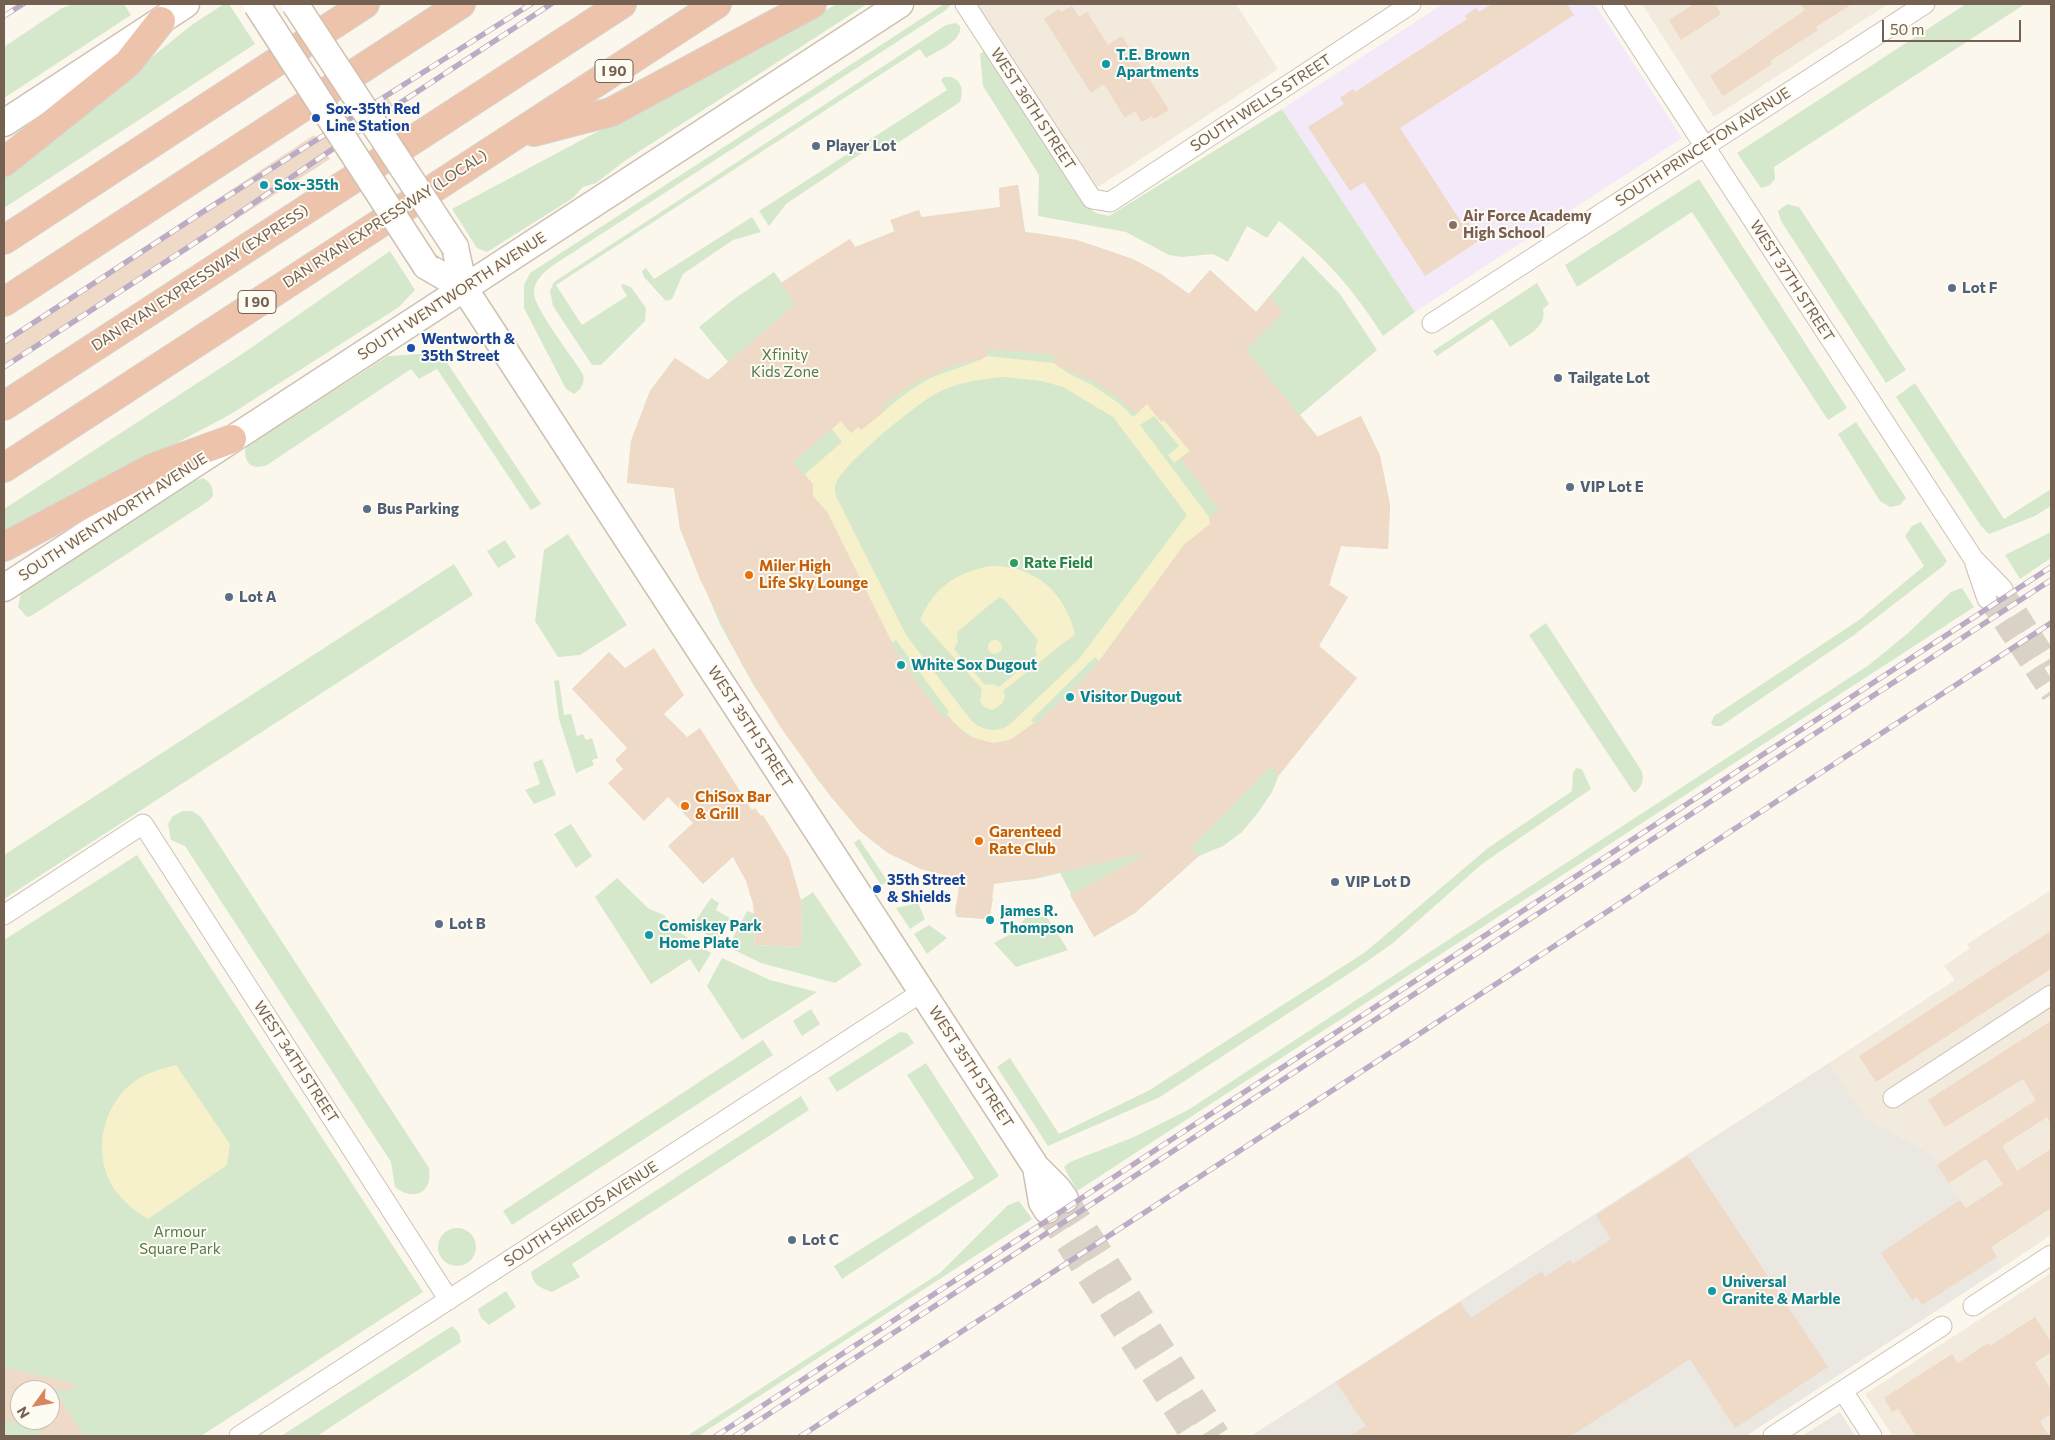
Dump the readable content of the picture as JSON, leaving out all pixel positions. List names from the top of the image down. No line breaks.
{"streets":{"highway":["I 90","DAN RYAN EXPRESSWAY (LOCAL)","DAN RYAN EXPRESSWAY (EXPRESS)"],"main road":["SOUTH WENTWORTH AVENUE","WEST 35TH STREET"],"street":["SOUTH WELLS STREET","WEST 36TH STREET","SOUTH PRINCETON AVENUE","WEST 37TH STREET","WEST 34TH STREET","SOUTH SHIELDS AVENUE"]},"crossings":[["SOUTH WELLS STREET","WEST 36TH STREET"],["SOUTH PRINCETON AVENUE","WEST 37TH STREET"],["SOUTH WENTWORTH AVENUE","WEST 35TH STREET"],["WEST 35TH STREET","SOUTH SHIELDS AVENUE"],["WEST 34TH STREET","SOUTH SHIELDS AVENUE"]],"parks":["Xfinity Kids Zone","Armour Square Park"],"places":["T.E. Brown Apartments","Sox-35th Red Line Station","Player Lot","Sox-35th","Air Force Academy High School","Lot F","Wentworth & 35th Street","Tailgate Lot","VIP Lot E","Bus Parking","Rate Field","Miler High Life Sky Lounge","Lot A","White Sox Dugout","Visitor Dugout","ChiSox Bar & Grill","Garenteed Rate Club","VIP Lot D","35th Street & Shields","James R. Thompson","Lot B","Comiskey Park Home Plate","Lot C","Universal Granite & Marble"],"scale_bar":"50 m","north":"bottom left"}
